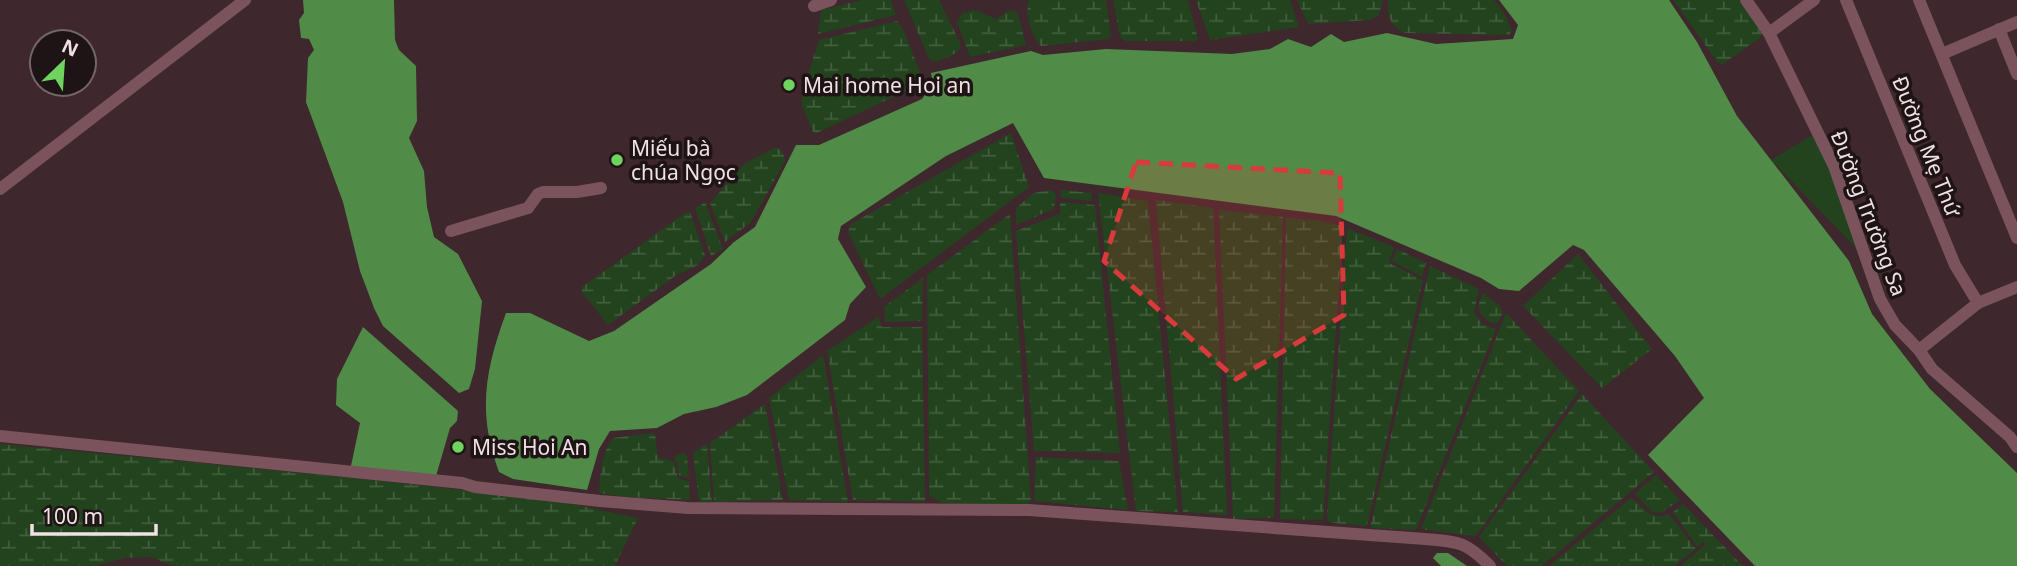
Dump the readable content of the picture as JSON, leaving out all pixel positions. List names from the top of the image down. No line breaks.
{"streets":{"street":["Đường Mẹ Thứ","Đường Trường Sa"]},"places":["Mai home Hoi an","Miếu bà chúa Ngọc","Miss Hoi An"],"scale_bar":"100 m","north":"top right"}
